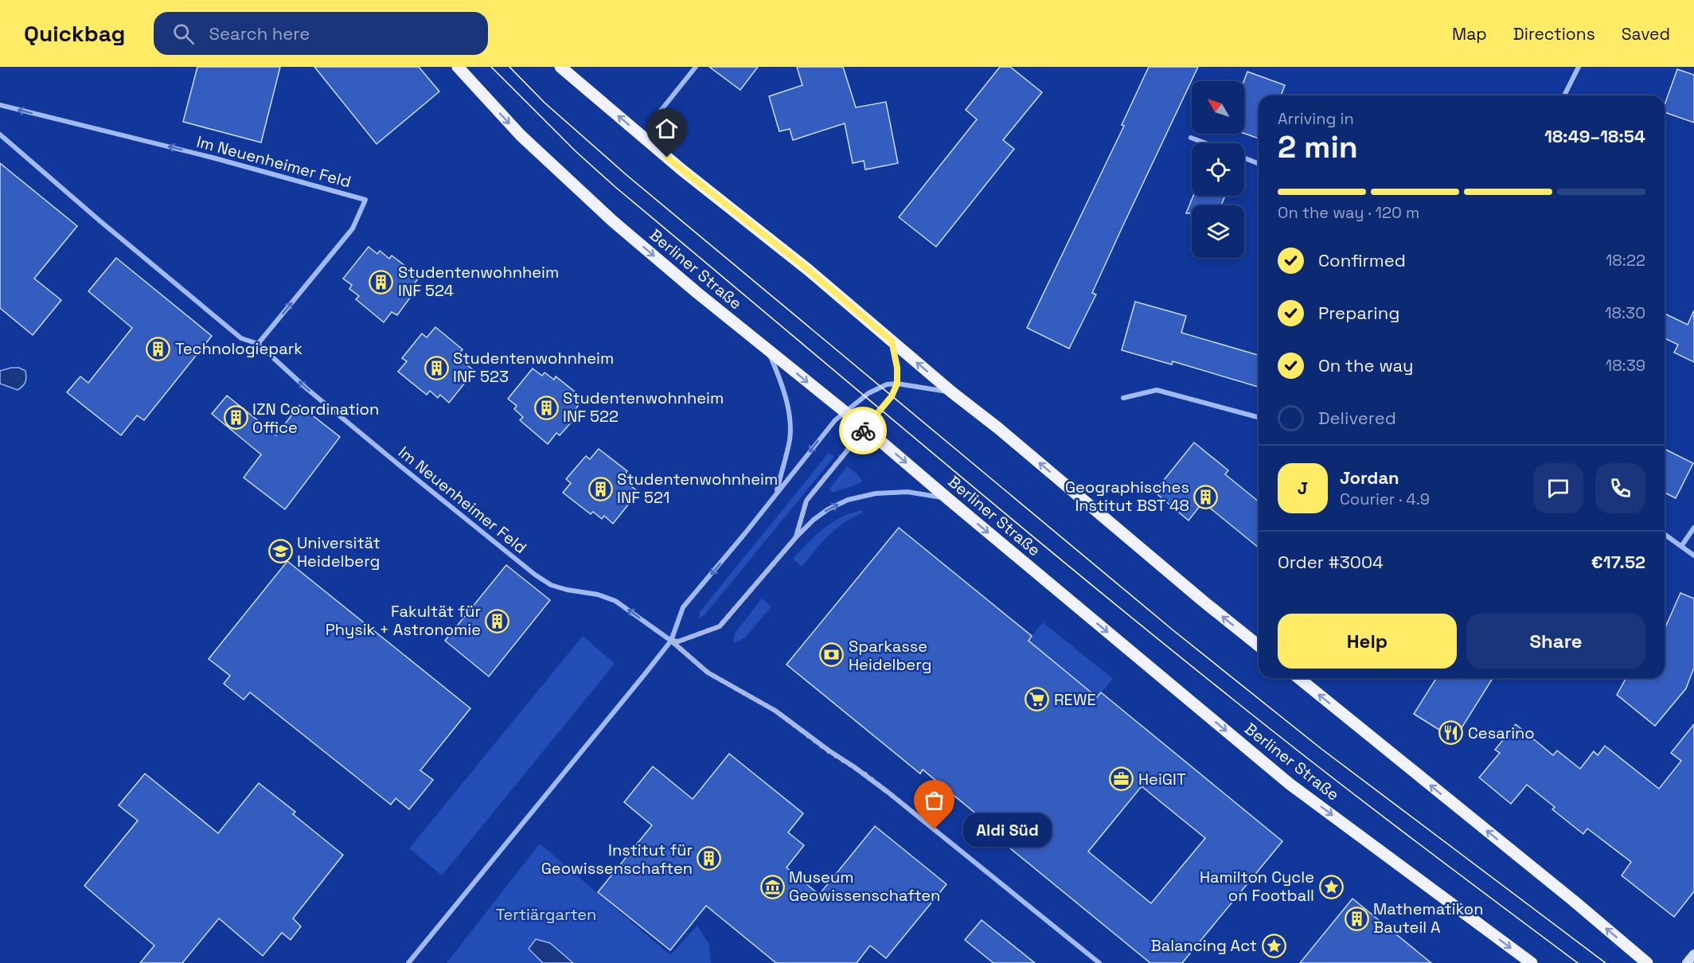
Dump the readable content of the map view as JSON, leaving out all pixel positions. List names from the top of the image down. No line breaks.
{"streets":{"main road":["Berliner Straße"],"street":["Im Neuenheimer Feld"]},"one_way":["Im Neuenheimer Feld"],"parks":["Tertiärgarten"],"places":{"building":["Studentenwohnheim INF 524","Technologiepark","Studentenwohnheim INF 523","Studentenwohnheim INF 522","IZN Coordination Office","Studentenwohnheim INF 521","Geographisches Institut BST 48","Fakultät für Physik + Astronomie","Institut für Geowissenschaften","Mathematikon Bauteil A"],"school or university":["Universität Heidelberg"],"bank":["Sparkasse Heidelberg"],"supermarket":["REWE"],"restaurant":["Cesarino"],"office":["HeiGIT"],"other":["Aldi Süd"],"museum":["Museum Geowissenschaften"],"place":["Hamilton Cycle on Football","Balancing Act"]},"north":"top left","page":{"header":"Quickbag","search":"Search here","nav":["Map","Directions","Saved"],"heading":["2 min","Arriving in","18:49–18:54"],"panel":["Jordan","Courier · 4.9","Order #3004","€17.52"],"bar":"On the way · 120 m","list":[["Confirmed","18:22"],["Preparing","18:30"],["On the way","18:39"],"Delivered"],"round":"J","buttons":["Help","Share"],"bubble":"Aldi Süd"}}
